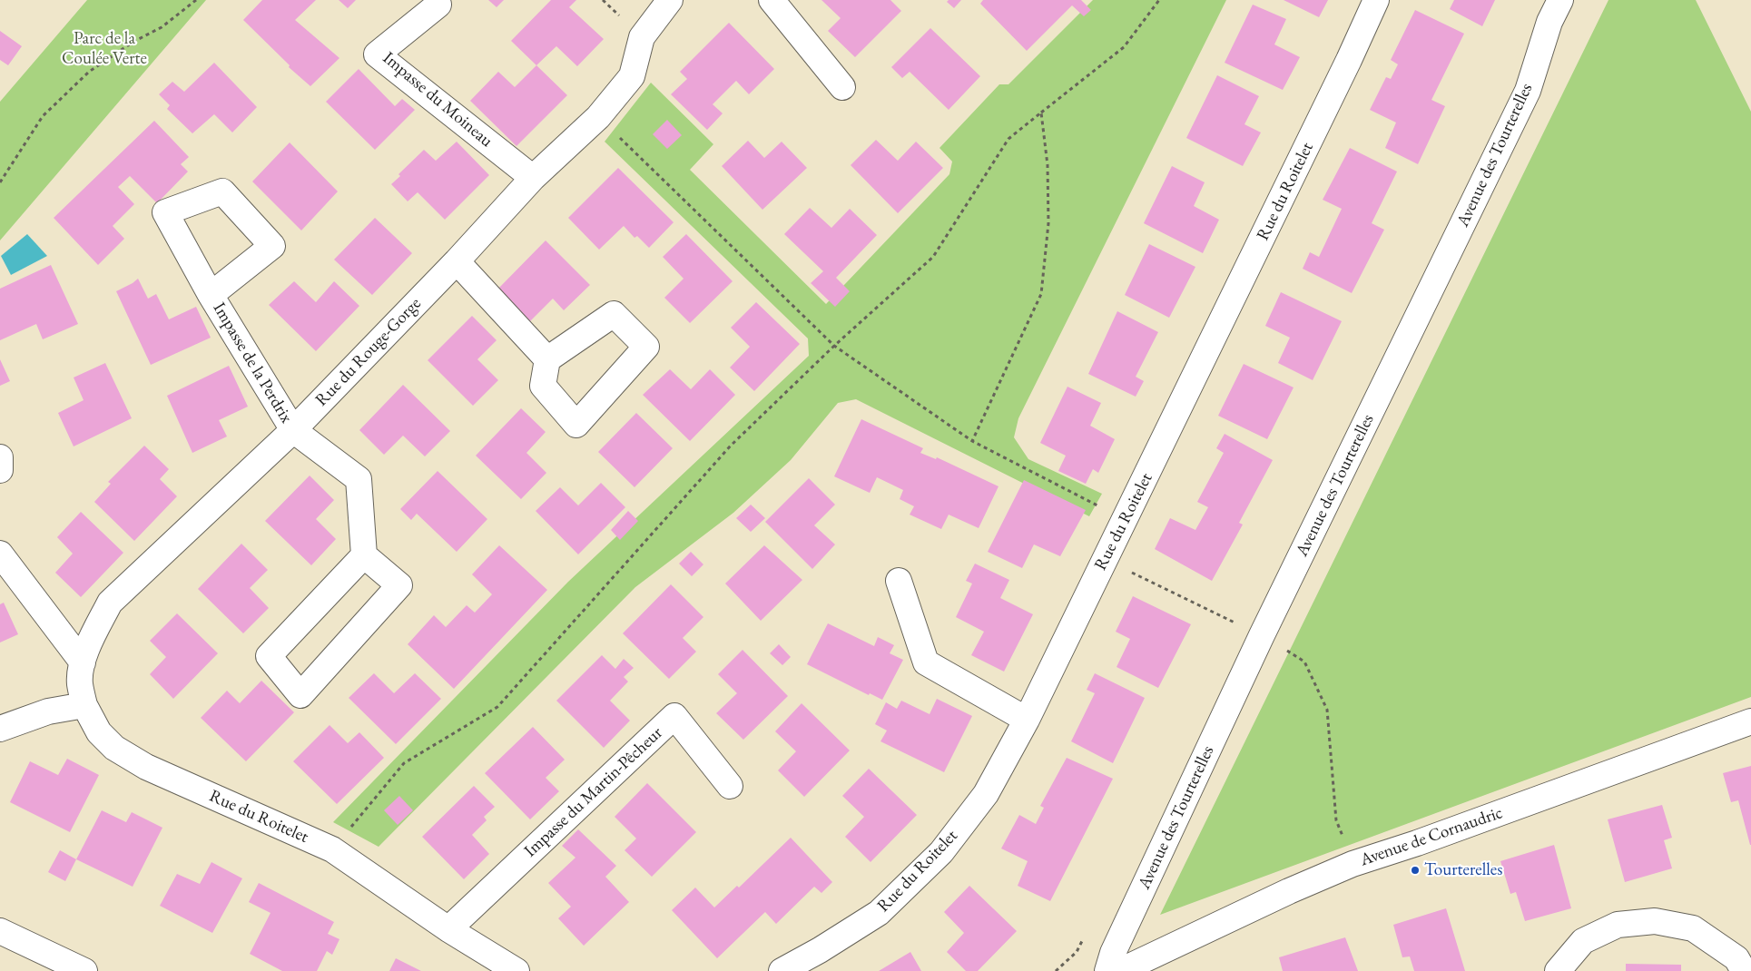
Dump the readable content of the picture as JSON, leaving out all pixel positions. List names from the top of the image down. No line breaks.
{"streets":{"street":["Impasse du Moineau","Avenue des Tourterelles","Rue du Roitelet","Rue du Rouge-Gorge","Impasse de la Perdrix","Impasse du Martin-Pêcheur","Avenue de Cornaudric"]},"crossings":[["Impasse du Moineau","Rue du Rouge-Gorge"],["Rue du Roitelet","Rue du Rouge-Gorge"],["Rue du Roitelet","Impasse du Martin-Pêcheur"],["Rue du Rouge-Gorge","Impasse de la Perdrix"]],"parks":["Parc de la Coulée Verte"],"places":["Tourterelles"]}
